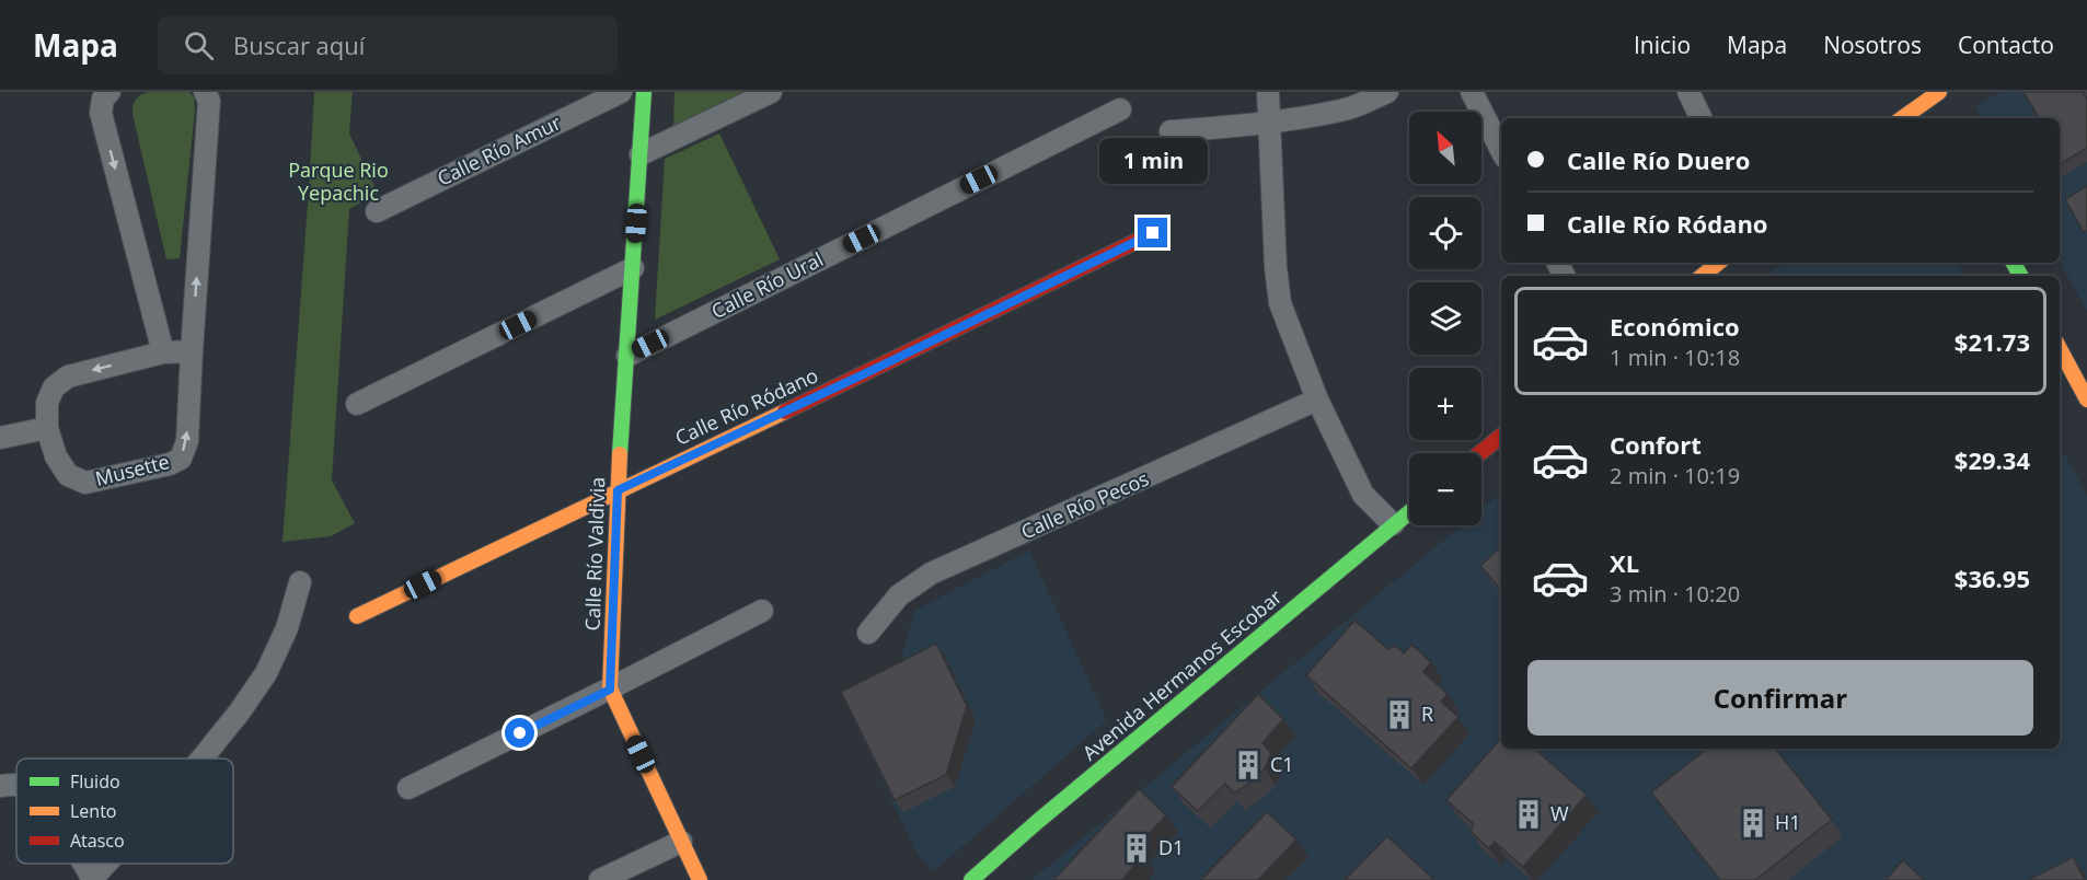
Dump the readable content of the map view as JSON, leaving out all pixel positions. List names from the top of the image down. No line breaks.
{"streets":{"street":["Calle Río Amur","Calle Río Ural","Calle Río Ródano","Musette","Calle Río Pecos","Calle Río Valdivia","Avenida Hermanos Escobar"]},"crossings":[["Calle Río Ural","Calle Río Valdivia"],["Calle Río Ródano","Calle Río Valdivia"]],"parks":["Parque Rio Yepachic"],"places":{"building":["R","C1","W","H1","D1"]},"legend":["Fluido","Lento","Atasco"],"north":"top left","page":{"header":"Mapa","search":"Buscar aquí","nav":["Inicio","Mapa","Nosotros","Contacto"],"map_buttons":["+","−"],"banner":["Calle Río Duero","Calle Río Ródano"],"bubble":"1 min","list":[{"name":"Económico","note":"1 min · 10:18","value":"$21.73"},{"name":"Confort","note":"2 min · 10:19","value":"$29.34"},{"name":"XL","note":"3 min · 10:20","value":"$36.95"}],"buttons":"Confirmar"}}
